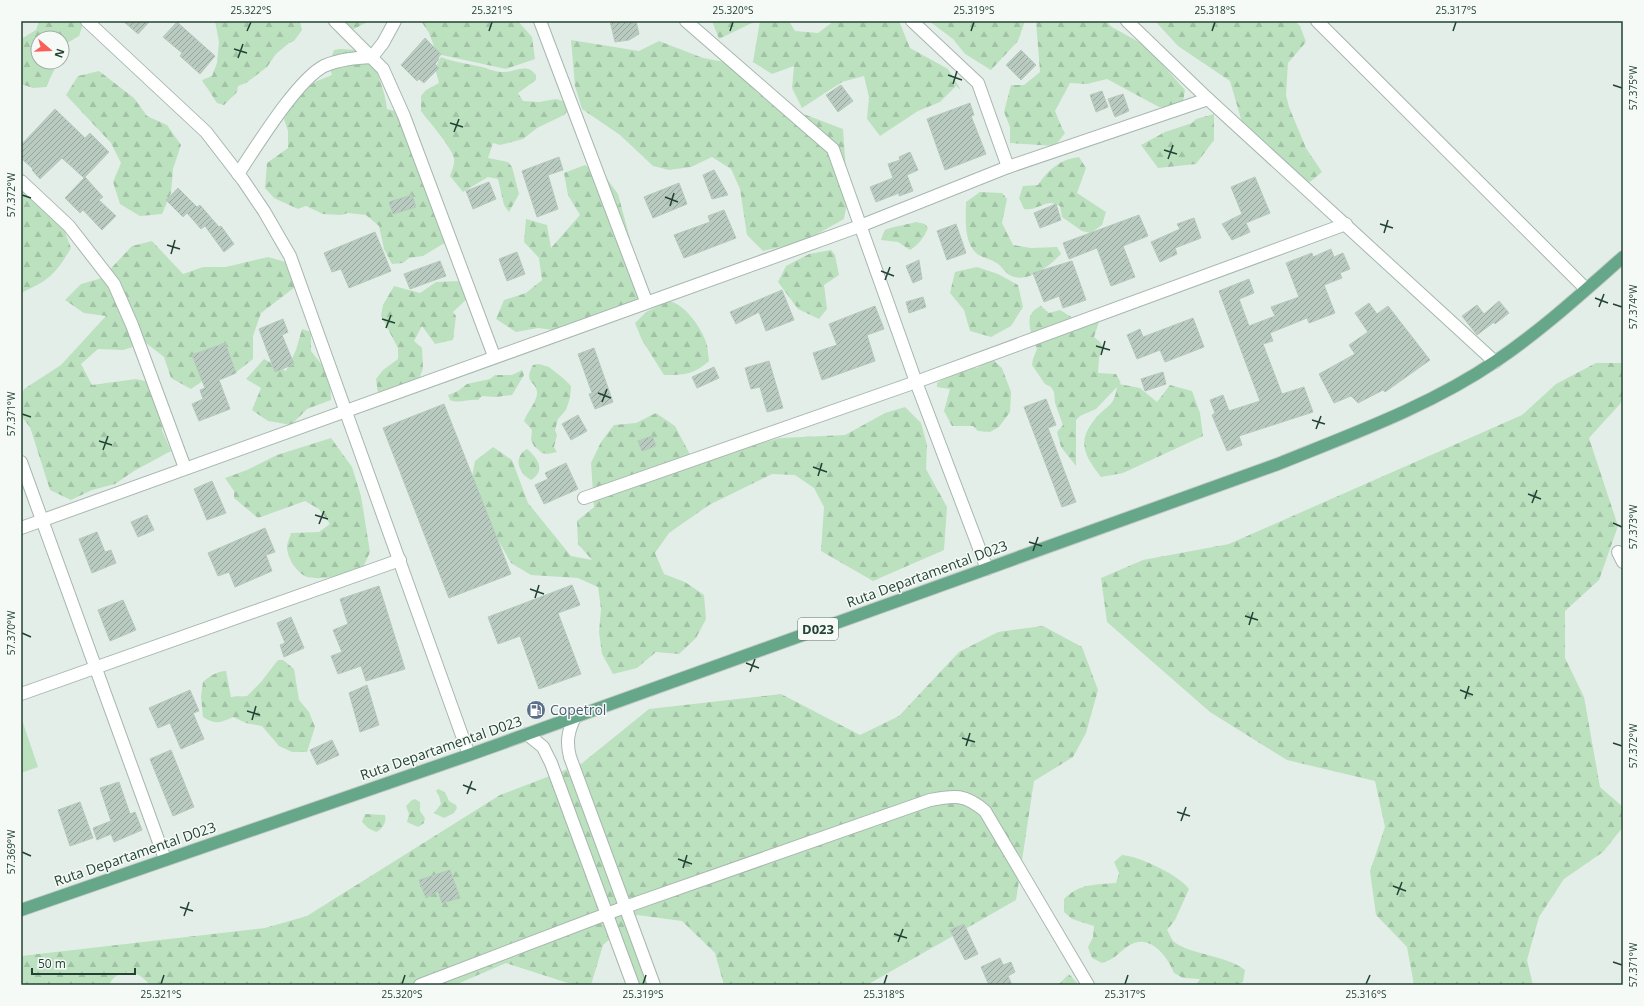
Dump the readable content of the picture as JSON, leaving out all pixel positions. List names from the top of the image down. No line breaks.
{"streets":{"main road":["Ruta Departamental D023","D023"]},"places":{"fuel station":["Copetrol"]},"scale_bar":"50 m","north":"right","coordinates":["25.322°S","25.321°S","25.320°S","25.319°S","25.318°S","25.317°S","57.375°W","57.372°W","57.374°W","57.371°W","57.373°W","57.370°W","57.369°W","25.316°S"]}
